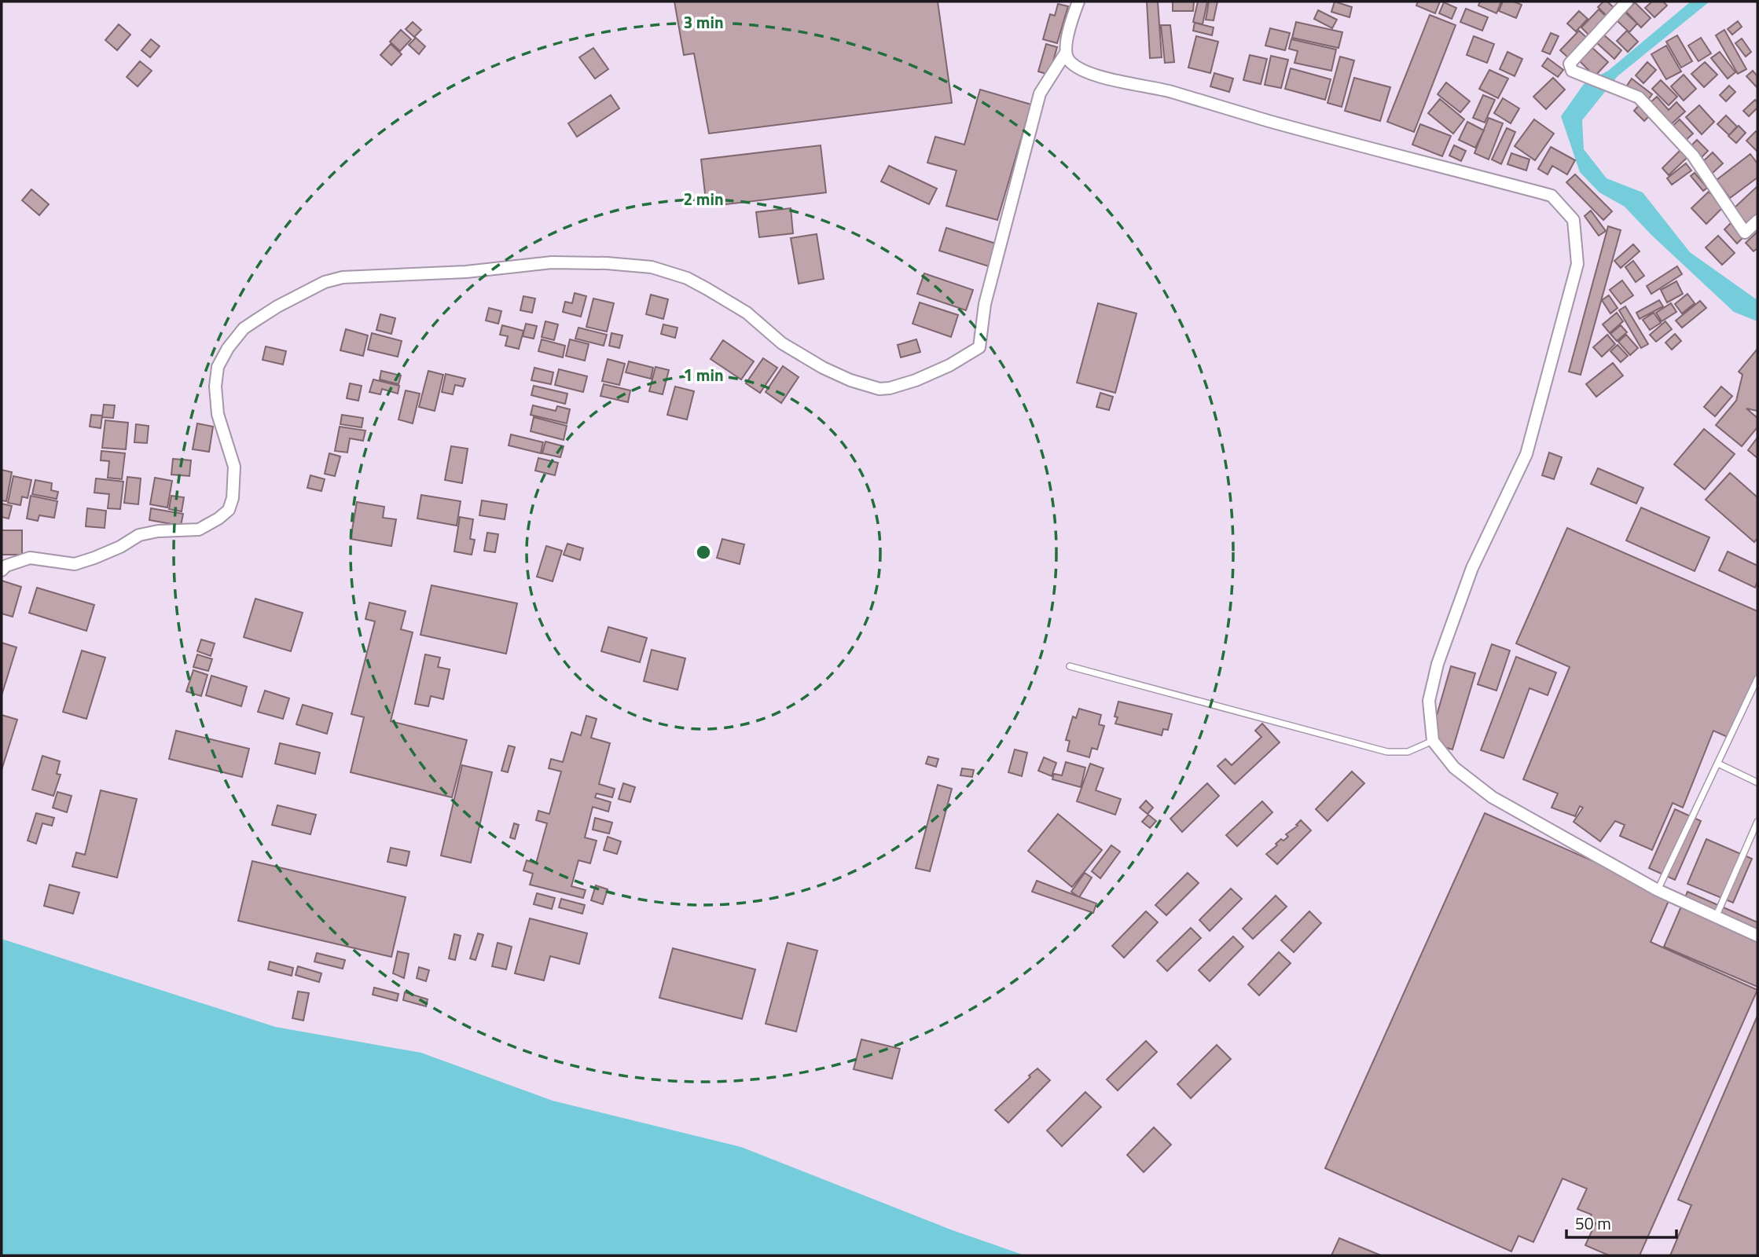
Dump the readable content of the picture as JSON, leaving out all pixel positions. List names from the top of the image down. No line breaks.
{"scale_bar":"50 m","rings":["3 min","2 min","1 min"]}
